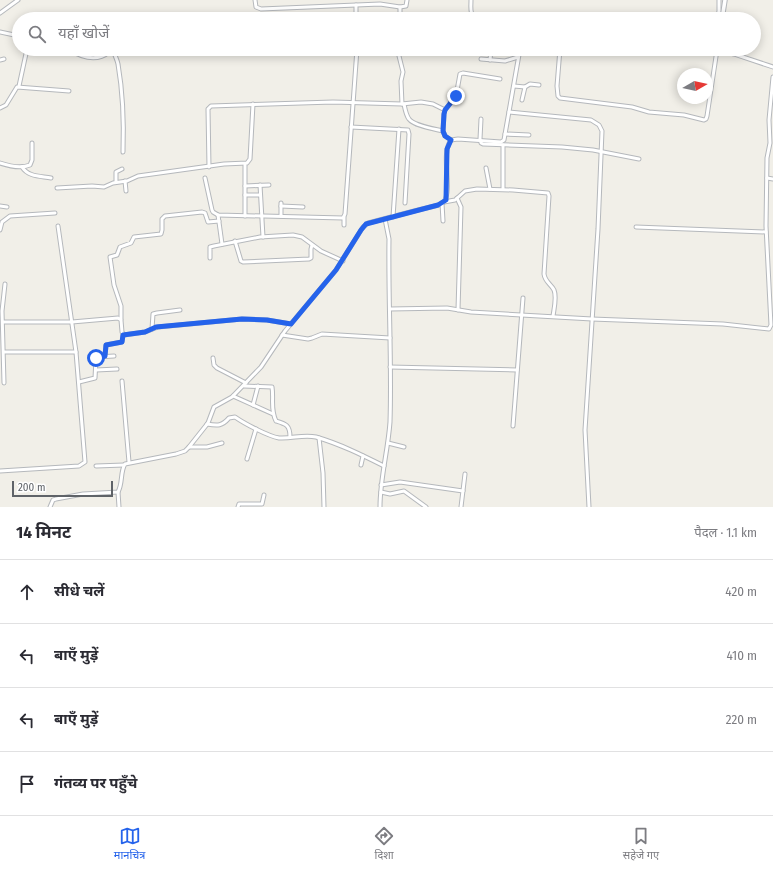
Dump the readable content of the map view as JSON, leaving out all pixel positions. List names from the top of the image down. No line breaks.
{"scale_bar":"200 m","north":"right","page":{"search":"यहाँ खोजें","scale":"200 m","heading":["14 मिनट","पैदल · 1.1 km"],"list":[["सीधे चलें","420 m"],["बाएँ मुड़ें","410 m"],["बाएँ मुड़ें","220 m"],"गंतव्य पर पहुँचे"],"nav":["मानचित्र","दिशा","सहेजे गए"]}}
